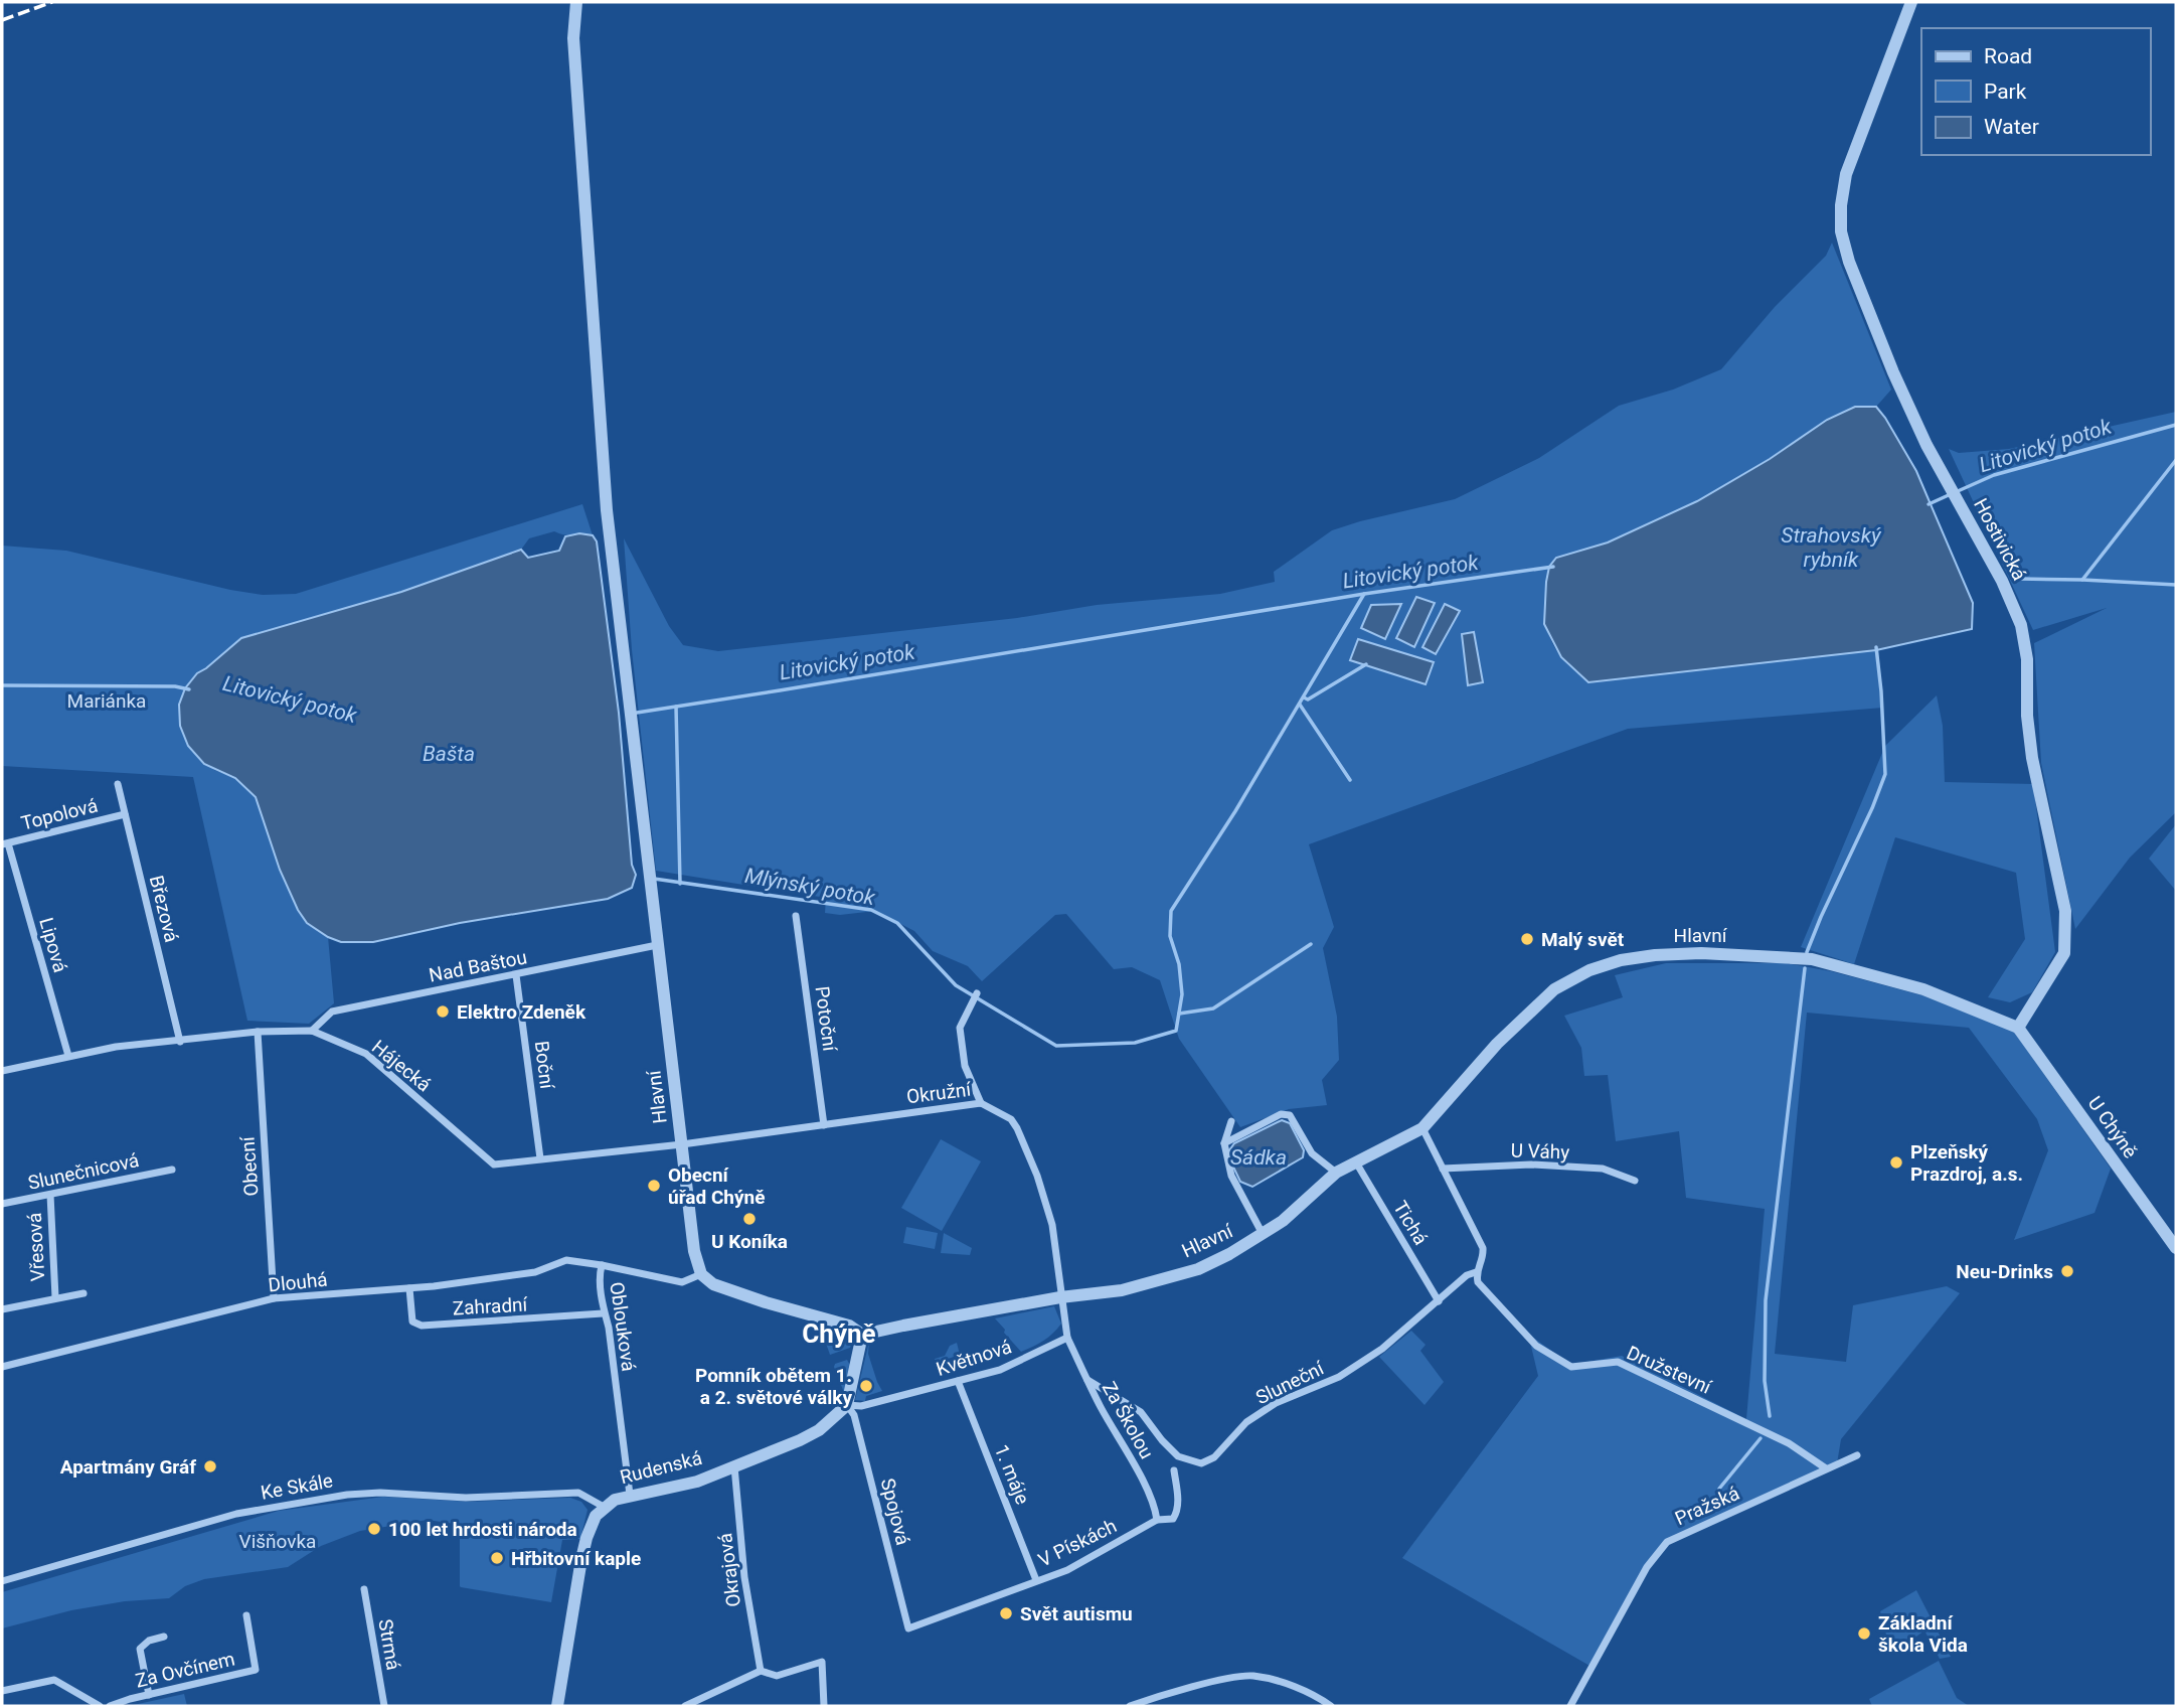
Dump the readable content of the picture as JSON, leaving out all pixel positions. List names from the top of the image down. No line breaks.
{"streets":{"street":["Hostivická","Topolová","Březová","Hlavní","Lipová","Nad Baštou","Potoční","Boční","Hájecká","Okružní","U Chýně","U Váhy","Obecní","Slunečnicová","Tichá","Vřesová","Dlouhá","Zahradní","Oblouková","Květnová","Družstevní","Sluneční","Za Školou","Rudenská","1. máje","Ke Skále","Pražská","Spojová","V Pískách","Okrajová","Strmá","Za Ovčínem"]},"crossings":[["Hostivická","Hlavní"],["Hostivická","U Chýně"],["Topolová","Březová"],["Topolová","Lipová"],["Březová","Hájecká"],["Hlavní","Nad Baštou"],["Hlavní","Hájecká"],["Hlavní","Okružní"],["Hlavní","U Chýně"],["Hlavní","Tichá"],["Hlavní","Oblouková"],["Lipová","Hájecká"],["Nad Baštou","Boční"],["Nad Baštou","Hájecká"],["Potoční","Okružní"],["Boční","Hájecká"],["Hájecká","Okružní"],["Hájecká","Obecní"],["Obecní","Dlouhá"],["Slunečnicová","Vřesová"],["Tichá","Sluneční"],["Dlouhá","Zahradní"],["Dlouhá","Oblouková"],["Zahradní","Oblouková"],["Oblouková","Rudenská"],["Květnová","Za Školou"],["Květnová","Rudenská"],["Květnová","1. máje"],["Květnová","Spojová"],["Družstevní","Sluneční"],["Družstevní","Pražská"],["Sluneční","Za Školou"],["Za Školou","V Pískách"],["Rudenská","Ke Skále"],["Rudenská","Spojová"],["Rudenská","Okrajová"],["1. máje","V Pískách"],["Spojová","V Pískách"]],"districts":["Chýně"],"water":["Litovický potok","Strahovský rybník","Bašta","Mlýnský potok","Sádka"],"parks":["Mariánka","Višňovka"],"places":["Malý svět","Elektro Zdeněk","Plzeňský Prazdroj, a.s.","Obecní úřad Chýně","U Koníka","Neu-Drinks","Pomník obětem 1. a 2. světové války","Apartmány Gráf","100 let hrdosti národa","Hřbitovní kaple","Svět autismu","Základní škola Vida"],"legend":["Road","Park","Water"]}
